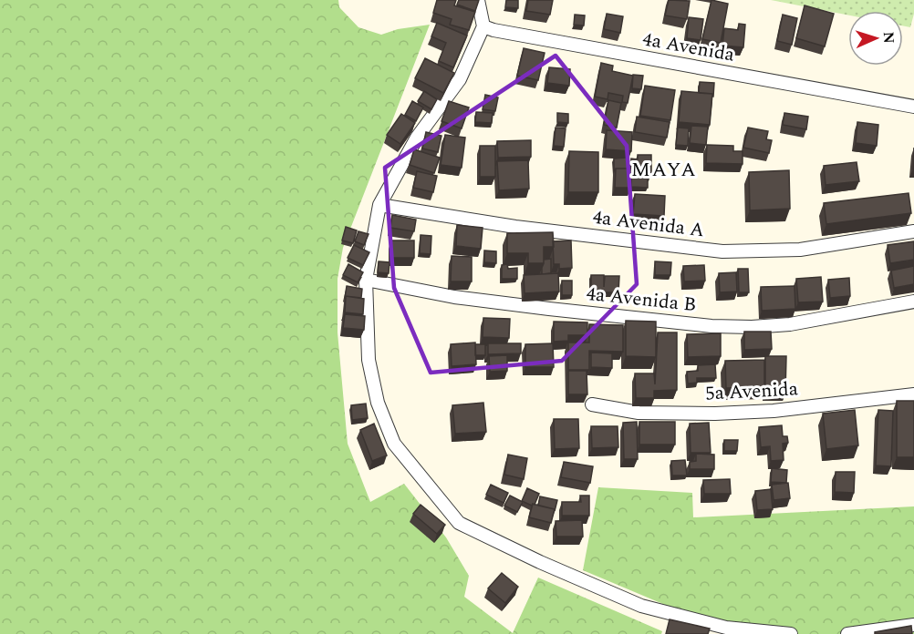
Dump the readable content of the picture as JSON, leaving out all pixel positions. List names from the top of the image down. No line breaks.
{"streets":{"street":["4a Avenida","4a Avenida A","4a Avenida B","5a Avenida"]},"districts":["MAYA"],"north":"right"}
